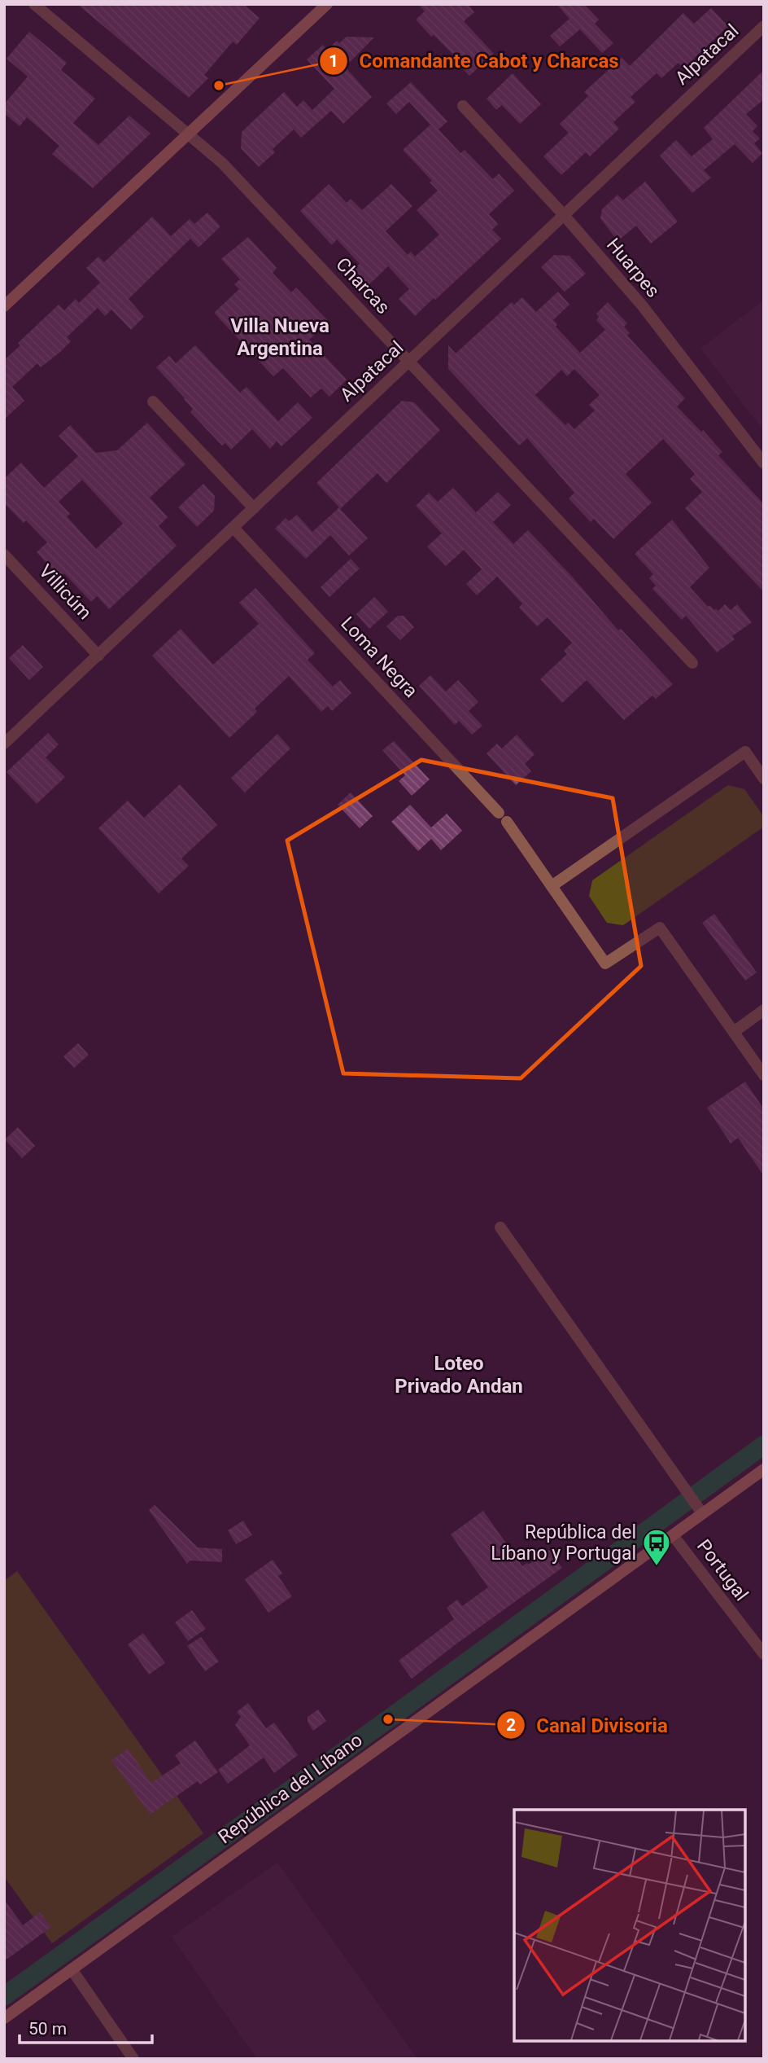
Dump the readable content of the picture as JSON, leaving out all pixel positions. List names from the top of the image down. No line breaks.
{"streets":{"main road":["República del Líbano"],"street":["Alpatacal","Huarpes","Charcas","Villicúm","Loma Negra","Portugal"]},"crossings":[["Alpatacal","Huarpes"],["Alpatacal","Charcas"],["Alpatacal","Villicúm"],["Alpatacal","Loma Negra"],["Portugal","República del Líbano"]],"districts":["Villa Nueva Argentina","Loteo Privado Andan"],"places":{"other":["Comandante Cabot y Charcas","Canal Divisoria"],"bus stop":["República del Líbano y Portugal"]},"scale_bar":"50 m"}
